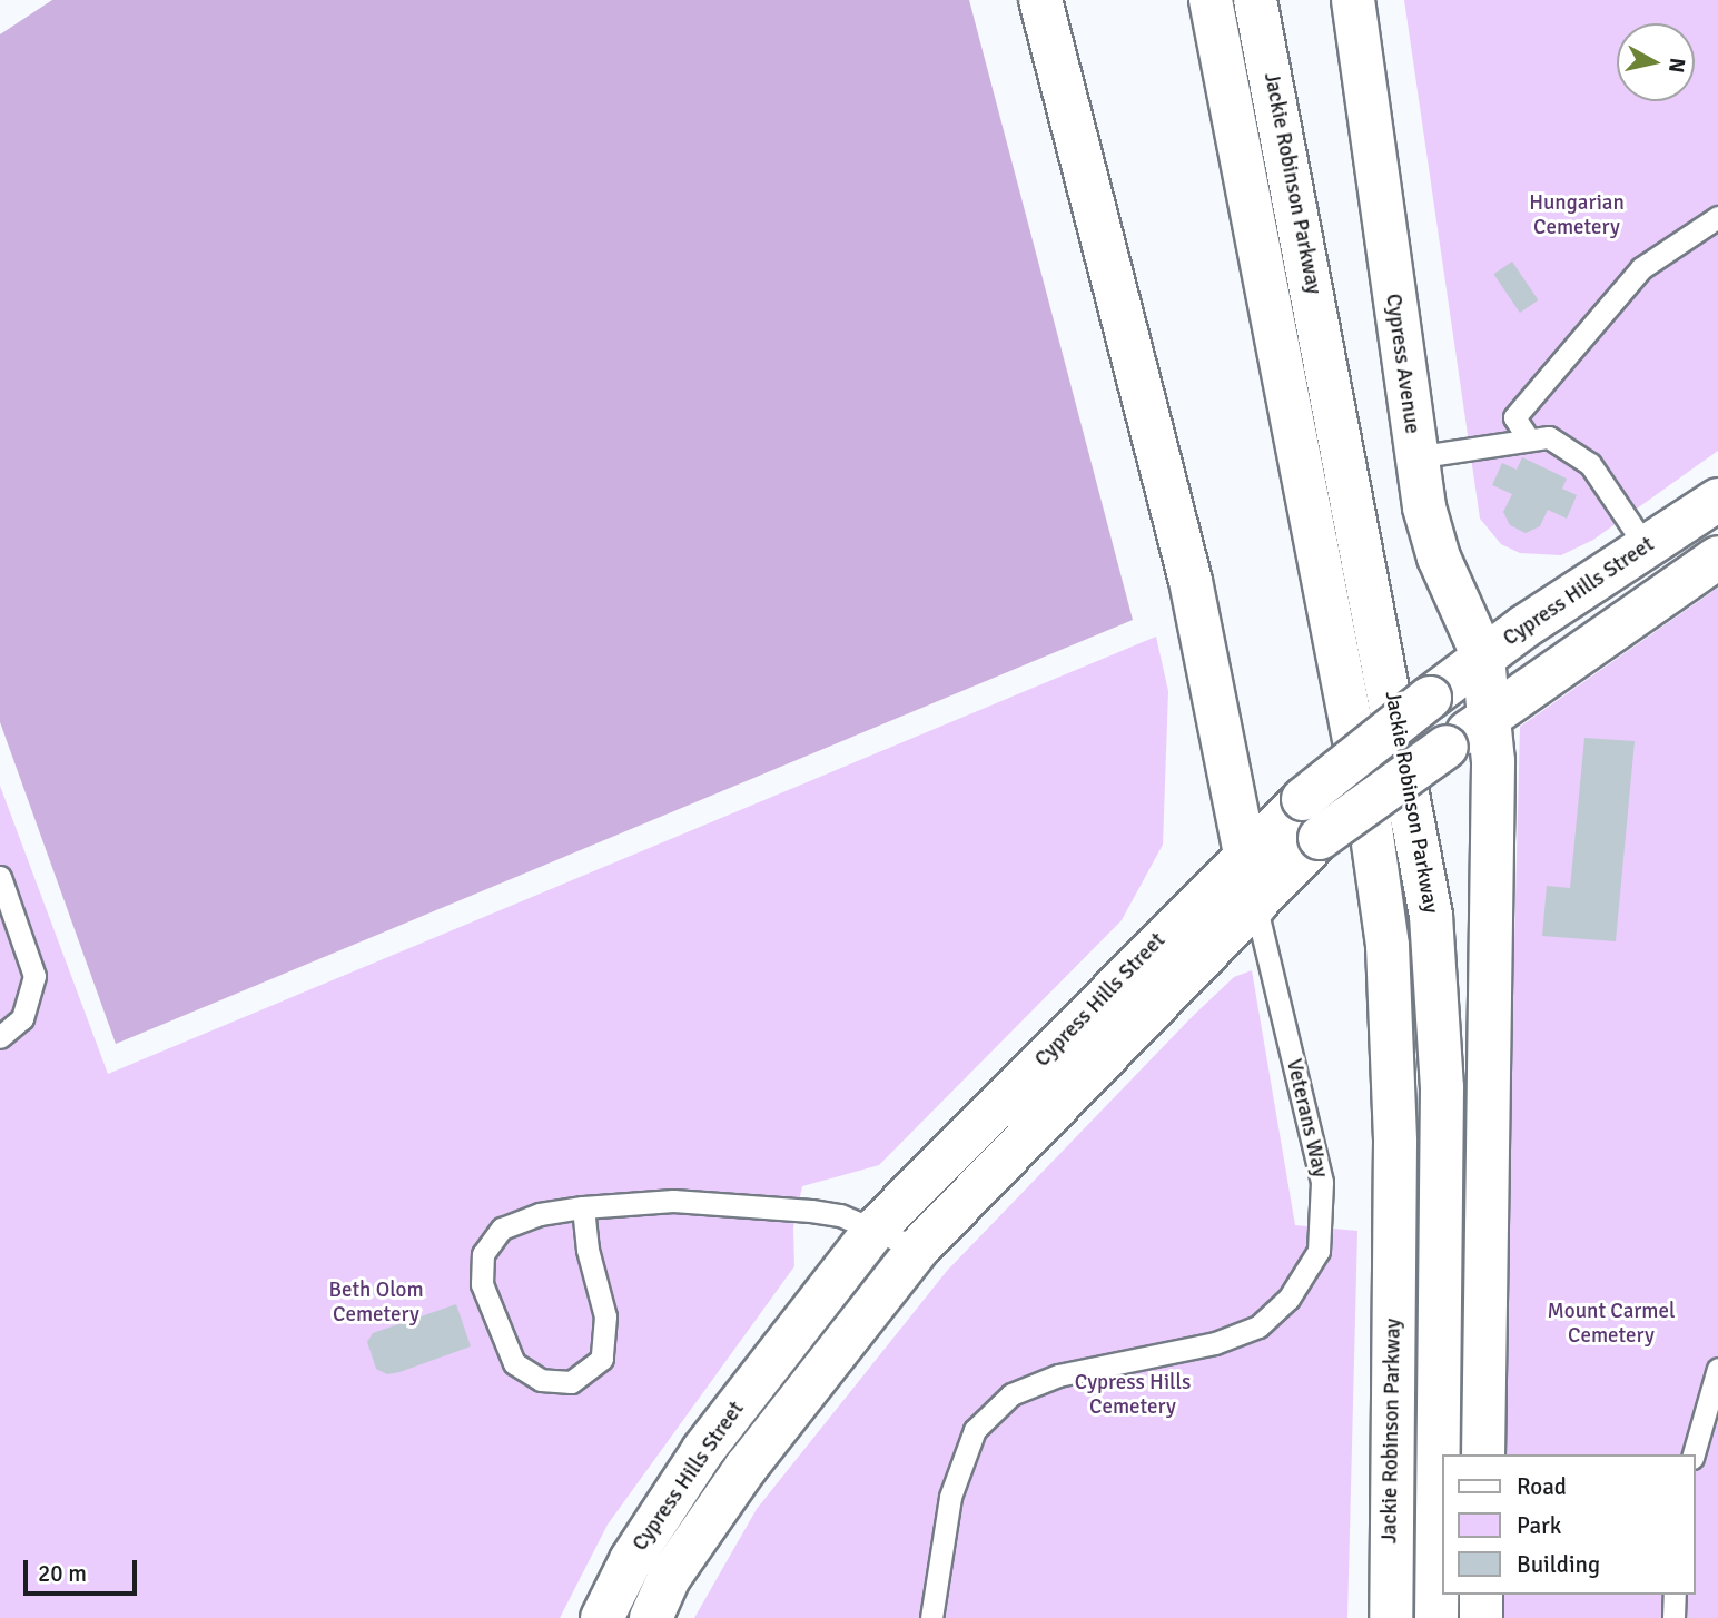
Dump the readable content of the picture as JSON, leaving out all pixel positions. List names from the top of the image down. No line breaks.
{"streets":{"main road":["Jackie Robinson Parkway","Cypress Avenue","Cypress Hills Street"],"lane":["Veterans Way"]},"crossings":[["Cypress Avenue","Cypress Hills Street"],["Cypress Hills Street","Veterans Way"]],"parks":["Hungarian Cemetery","Beth Olom Cemetery","Mount Carmel Cemetery","Cypress Hills Cemetery"],"legend":["Road","Park","Building"],"scale_bar":"20 m","north":"right"}
